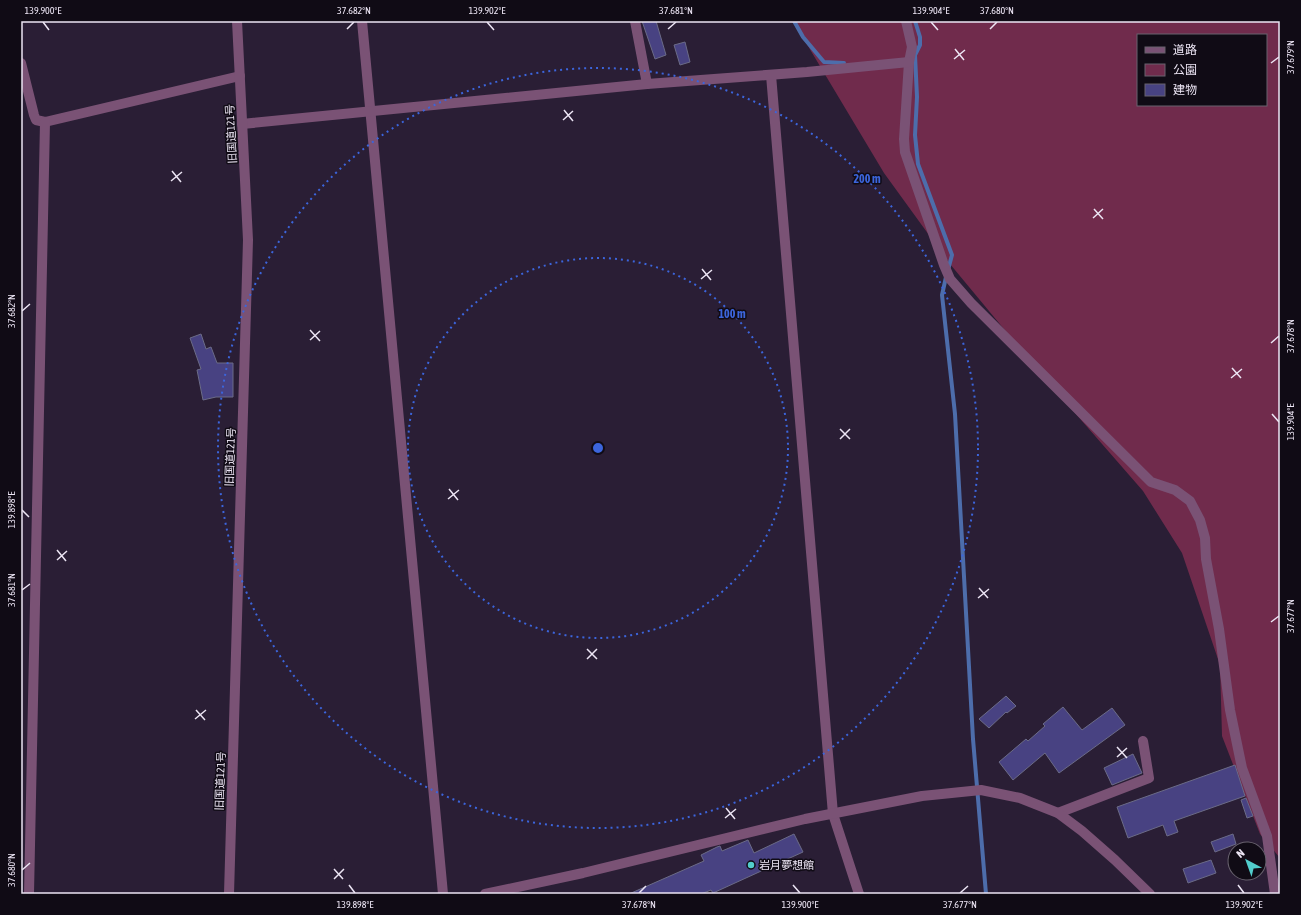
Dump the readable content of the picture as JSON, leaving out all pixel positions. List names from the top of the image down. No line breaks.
{"streets":{"street":["旧国道121号"]},"places":["岩月夢想館"],"legend":["道路","公園","建物"],"north":"top left","coordinates":["139.900°E","37.682°N","139.902°E","37.681°N","139.904°E","37.680°N","37.679°N","37.678°N","139.898°E","37.677°N"],"rings":["200 m","100 m"]}
